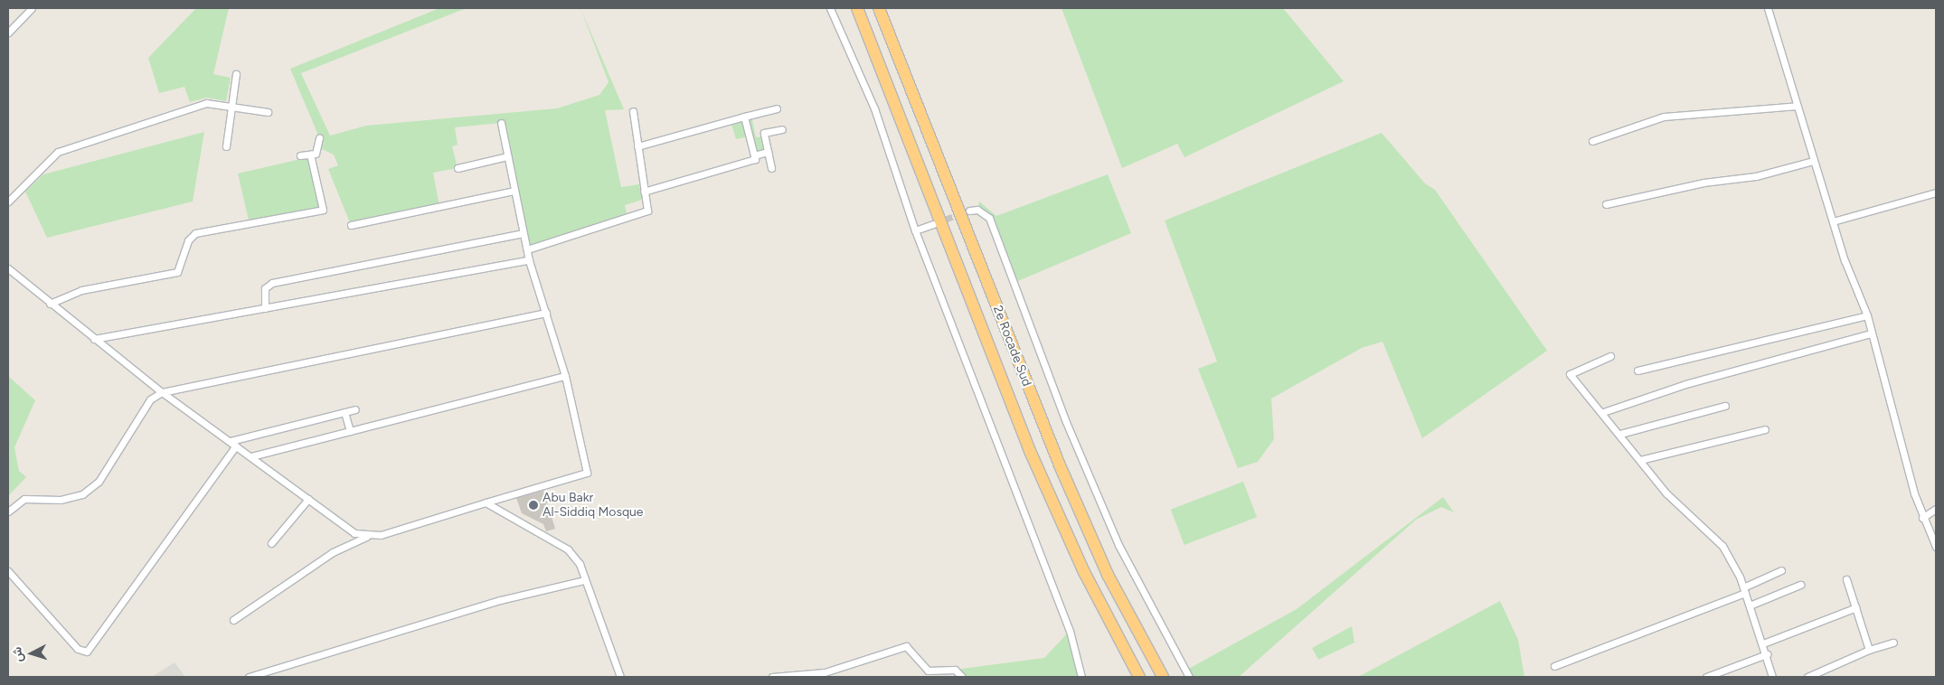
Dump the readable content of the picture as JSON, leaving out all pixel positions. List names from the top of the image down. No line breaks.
{"streets":{"highway":["2e Rocade Sud"]},"places":["Abu Bakr Al-Siddiq Mosque"],"north":"left"}
